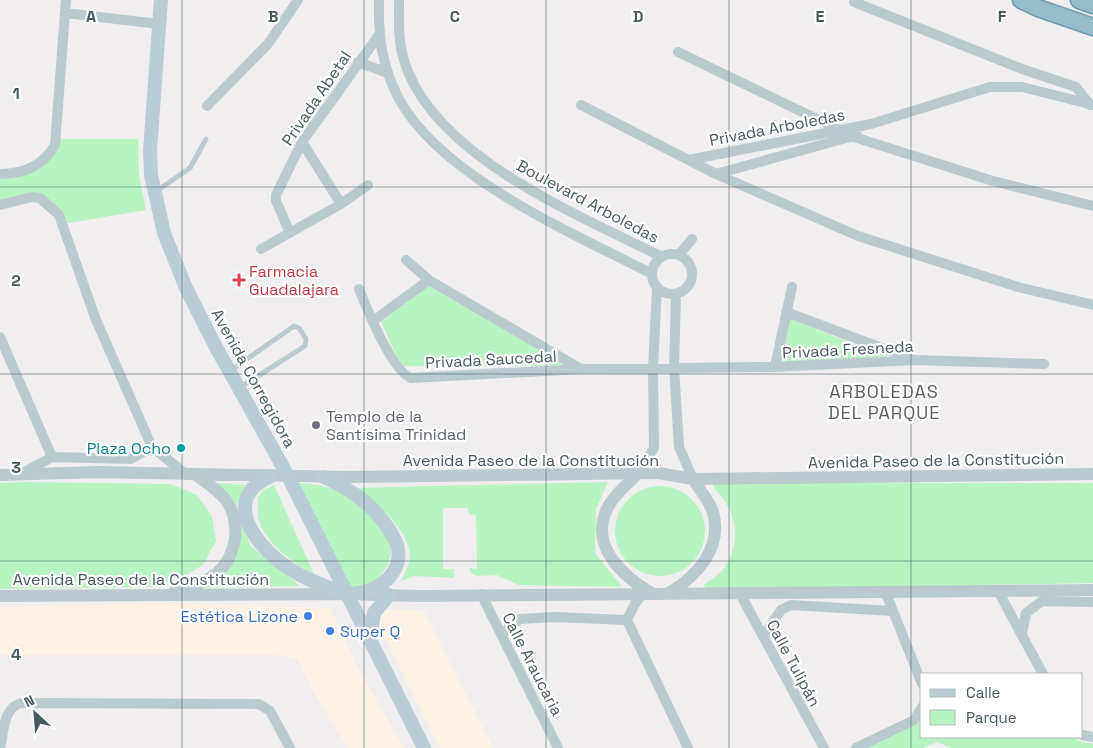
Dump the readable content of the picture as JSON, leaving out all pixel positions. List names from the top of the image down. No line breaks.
{"streets":{"main road":["Avenida Corregidora"],"street":["Privada Abetal","Privada Arboledas","Boulevard Arboledas","Privada Fresneda","Privada Saucedal","Avenida Paseo de la Constitución","Calle Tulipán","Calle Araucaria"]},"crossings":[["Privada Fresneda","Privada Saucedal"],["Avenida Corregidora","Avenida Paseo de la Constitución"],["Avenida Paseo de la Constitución","Calle Tulipán"],["Avenida Paseo de la Constitución","Calle Araucaria"]],"districts":["ARBOLEDAS DEL PARQUE"],"places":{"health":["Farmacia Guadalajara"],"other":["Templo de la Santísima Trinidad","Plaza Ocho","Estética Lizone","Super Q"]},"legend":["Calle","Parque"],"north":"top left","grid":{"columns":["A","B","C","D","E","F"],"rows":["1","2","3","4"]}}
